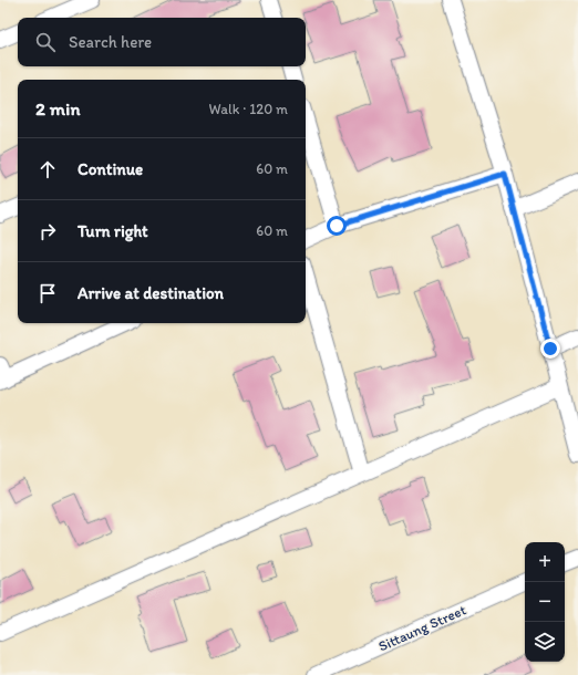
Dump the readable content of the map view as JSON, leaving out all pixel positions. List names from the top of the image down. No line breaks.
{"streets":{"street":["Sittaung Street"]},"page":{"search":"Search here","heading":["2 min","Walk · 120 m"],"list":[["Continue","60 m"],["Turn right","60 m"],"Arrive at destination"],"map_buttons":["+","−"]}}
